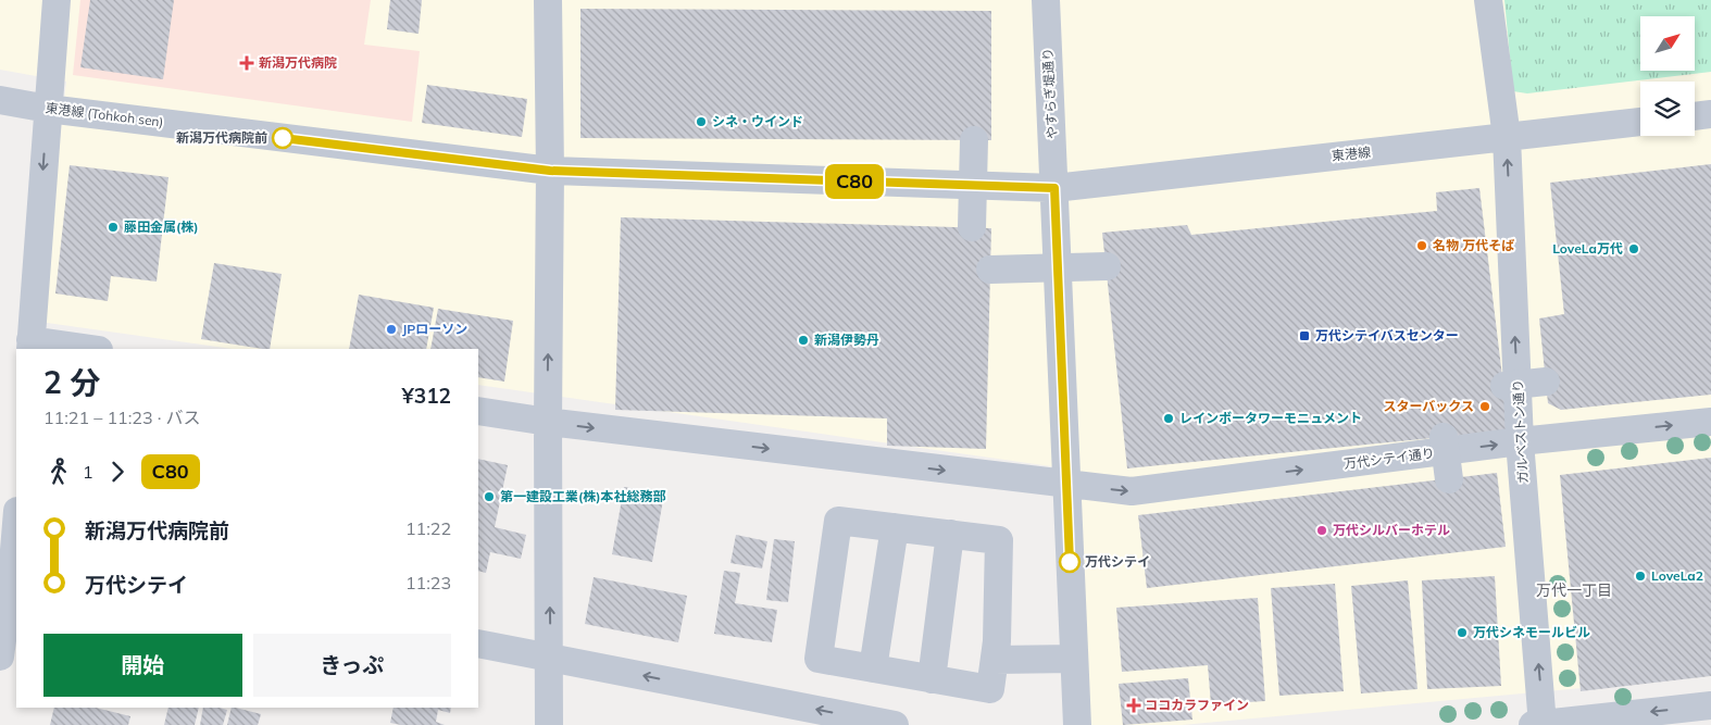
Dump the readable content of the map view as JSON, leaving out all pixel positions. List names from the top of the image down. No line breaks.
{"streets":{"street":["やすらぎ堤通り","東港線 (Tohkoh sen)","東港線","ガルベストン通り","万代シテイ通り"]},"crossings":[["やすらぎ堤通り","東港線 (Tohkoh sen)"],["やすらぎ堤通り","東港線"],["やすらぎ堤通り","万代シテイ通り"],["東港線 (Tohkoh sen)","東港線"],["東港線","ガルベストン通り"],["ガルベストン通り","万代シテイ通り"]],"one_way":["ガルベストン通り"],"districts":["万代一丁目"],"places":{"health":["新潟万代病院","ココカラファイン"],"other":["シネ・ウインド","新潟万代病院前","藤田金属(株)","名物 万代そば","LoveLa万代","JPローソン","新潟伊勢丹","スターバックス","レインボータワーモニュメント","第一建設工業(株)本社総務部","万代シルバーホテル","万代シテイ","LoveLa2","万代シネモールビル"],"transit":["万代シテイバスセンター"]},"lines":["bus line C80"],"north":"top right","page":{"on_map":"C80","heading":["2 分","11:21 – 11:23 · バス","¥312"],"legs":["1","C80"],"list":[{"name":"新潟万代病院前","value":"11:22"},{"name":"万代シテイ","value":"11:23"}],"buttons":["開始","きっぷ"]}}
